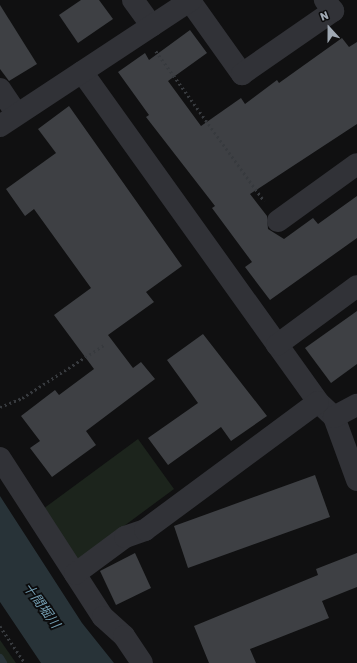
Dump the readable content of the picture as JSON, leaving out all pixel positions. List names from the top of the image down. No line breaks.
{"water":["十間堀川"],"north":"top"}
